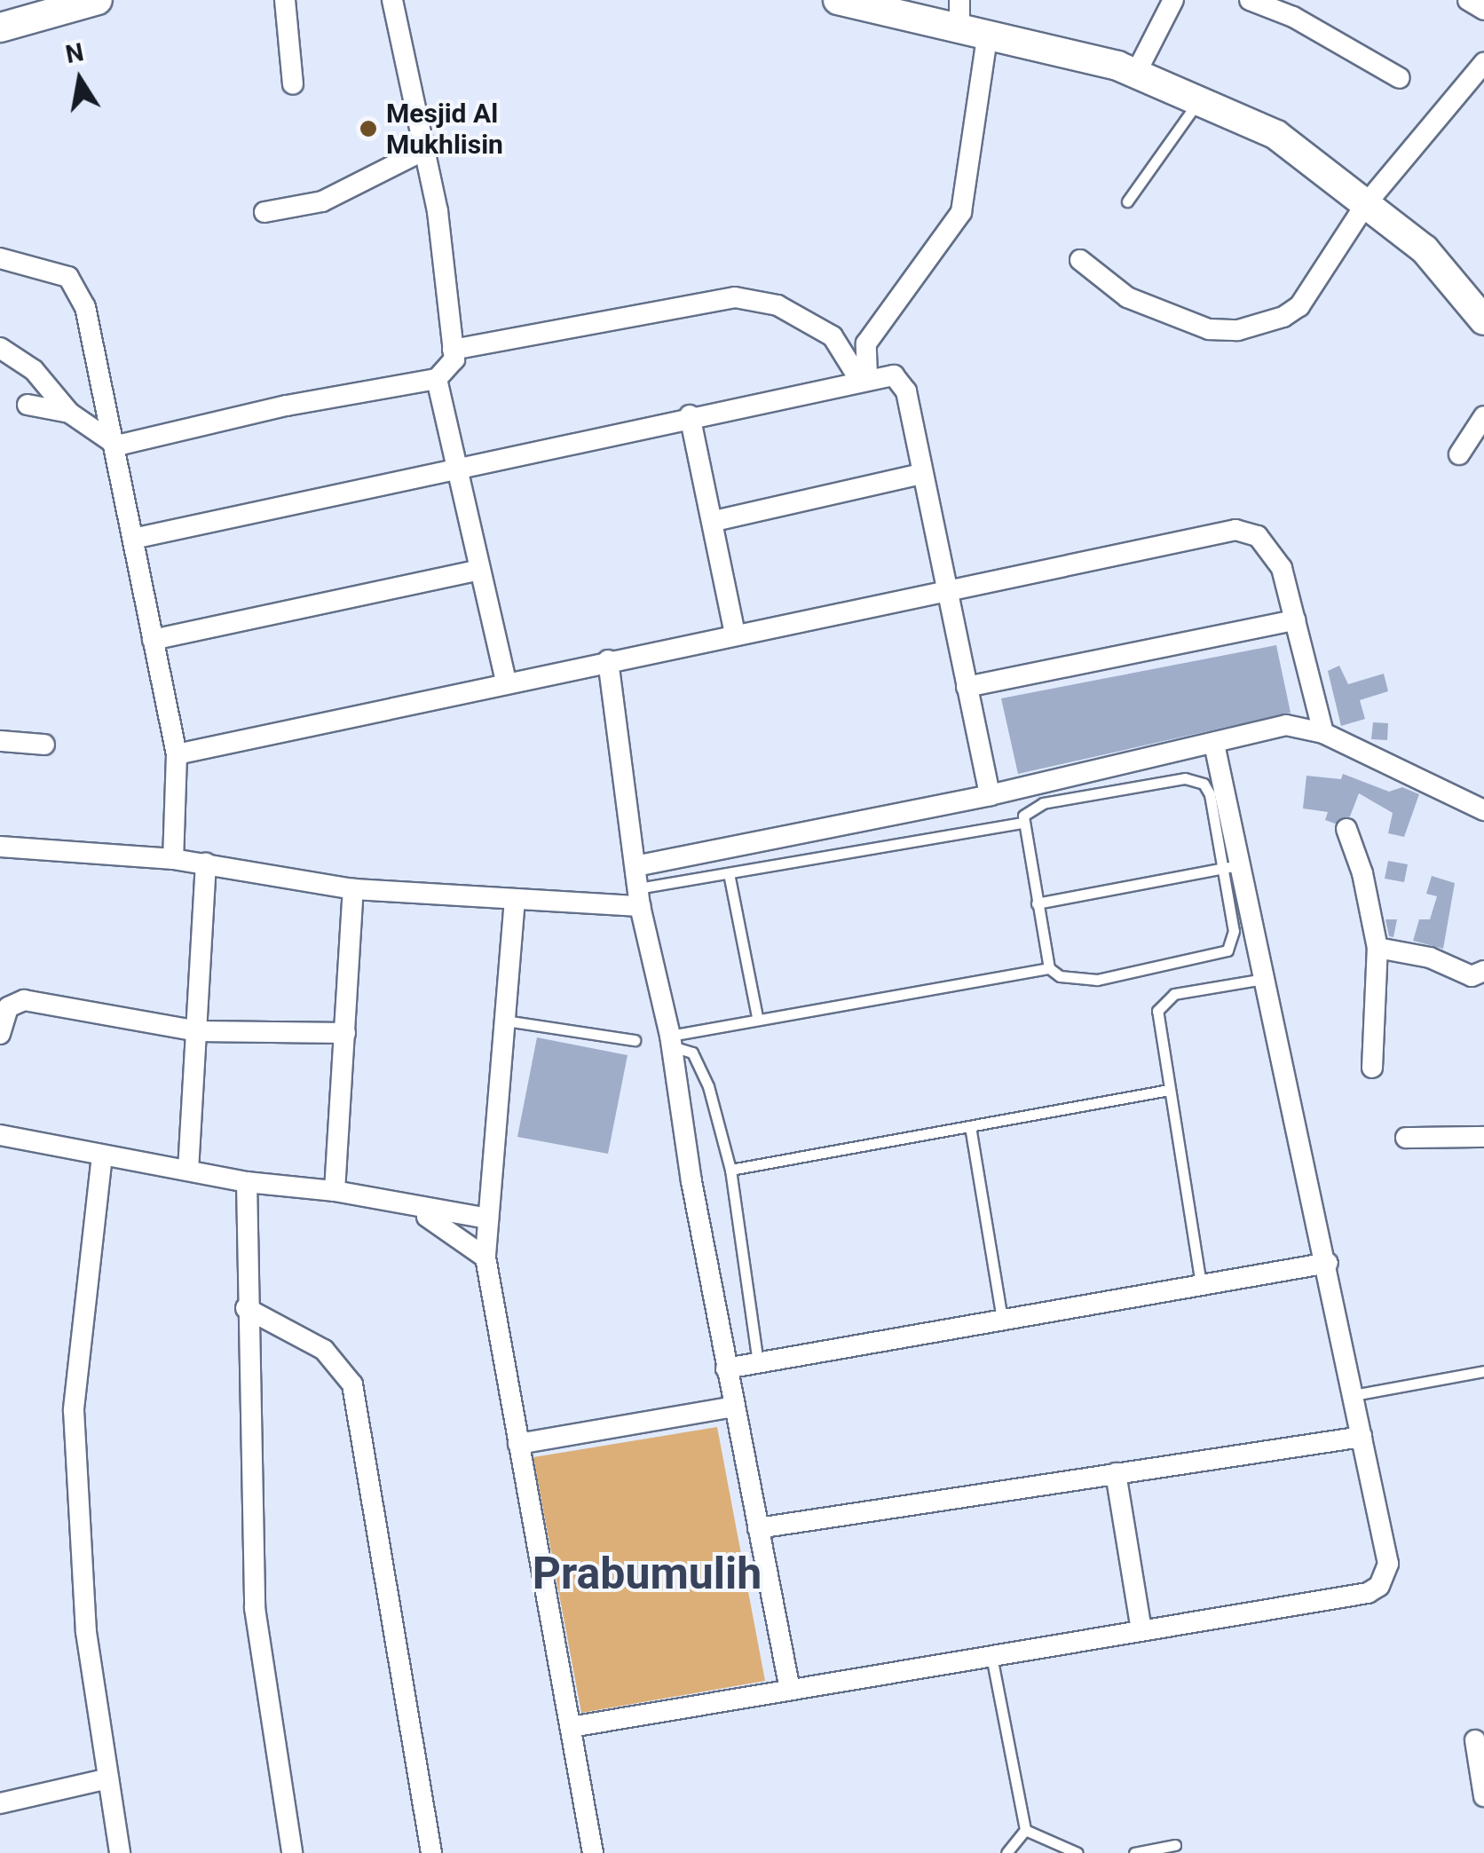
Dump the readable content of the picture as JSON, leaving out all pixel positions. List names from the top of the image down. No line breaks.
{"districts":["Prabumulih"],"places":["Mesjid Al Mukhlisin"],"north":"top"}
